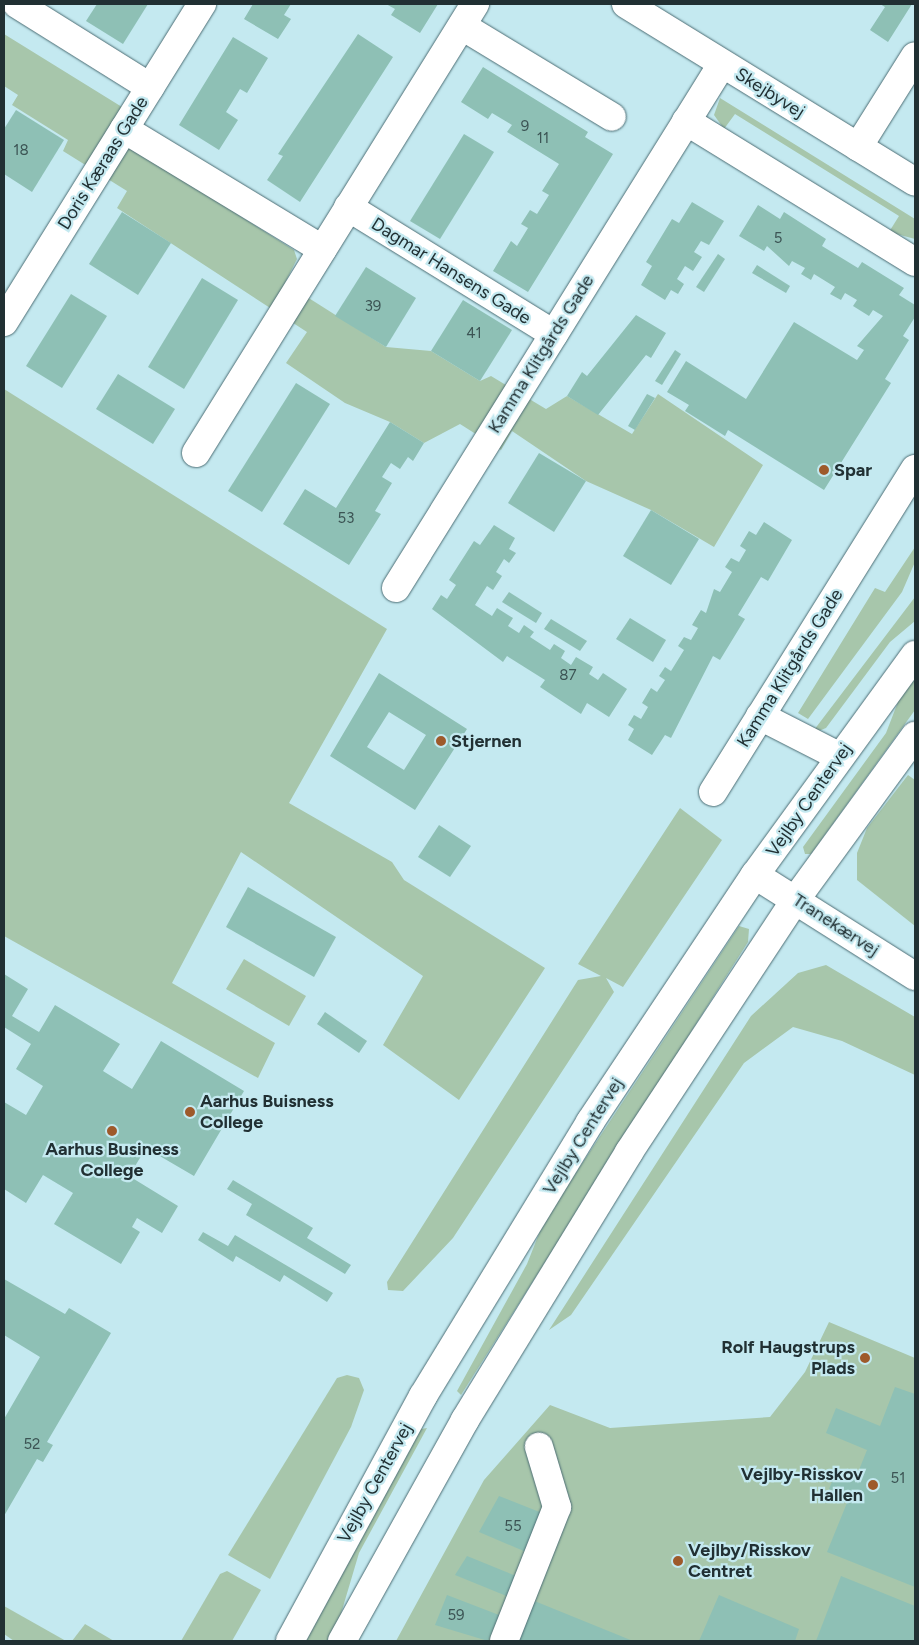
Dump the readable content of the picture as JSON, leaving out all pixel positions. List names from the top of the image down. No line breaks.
{"streets":{"street":["Skejbyvej","Doris Kæraas Gade","Dagmar Hansens Gade","Kamma Klitgårds Gade","Vejlby Centervej","Tranekærvej"]},"crossings":[["Skejbyvej","Kamma Klitgårds Gade"],["Dagmar Hansens Gade","Kamma Klitgårds Gade"],["Vejlby Centervej","Tranekærvej"]],"places":["Spar","Stjernen","Aarhus Buisness College","Aarhus Business College","Rolf Haugstrups Plads","Vejlby-Risskov Hallen","Vejlby/Risskov Centret"],"house_numbers":["9","11","18","5","39","41","53","87","52","51","55","59"]}
